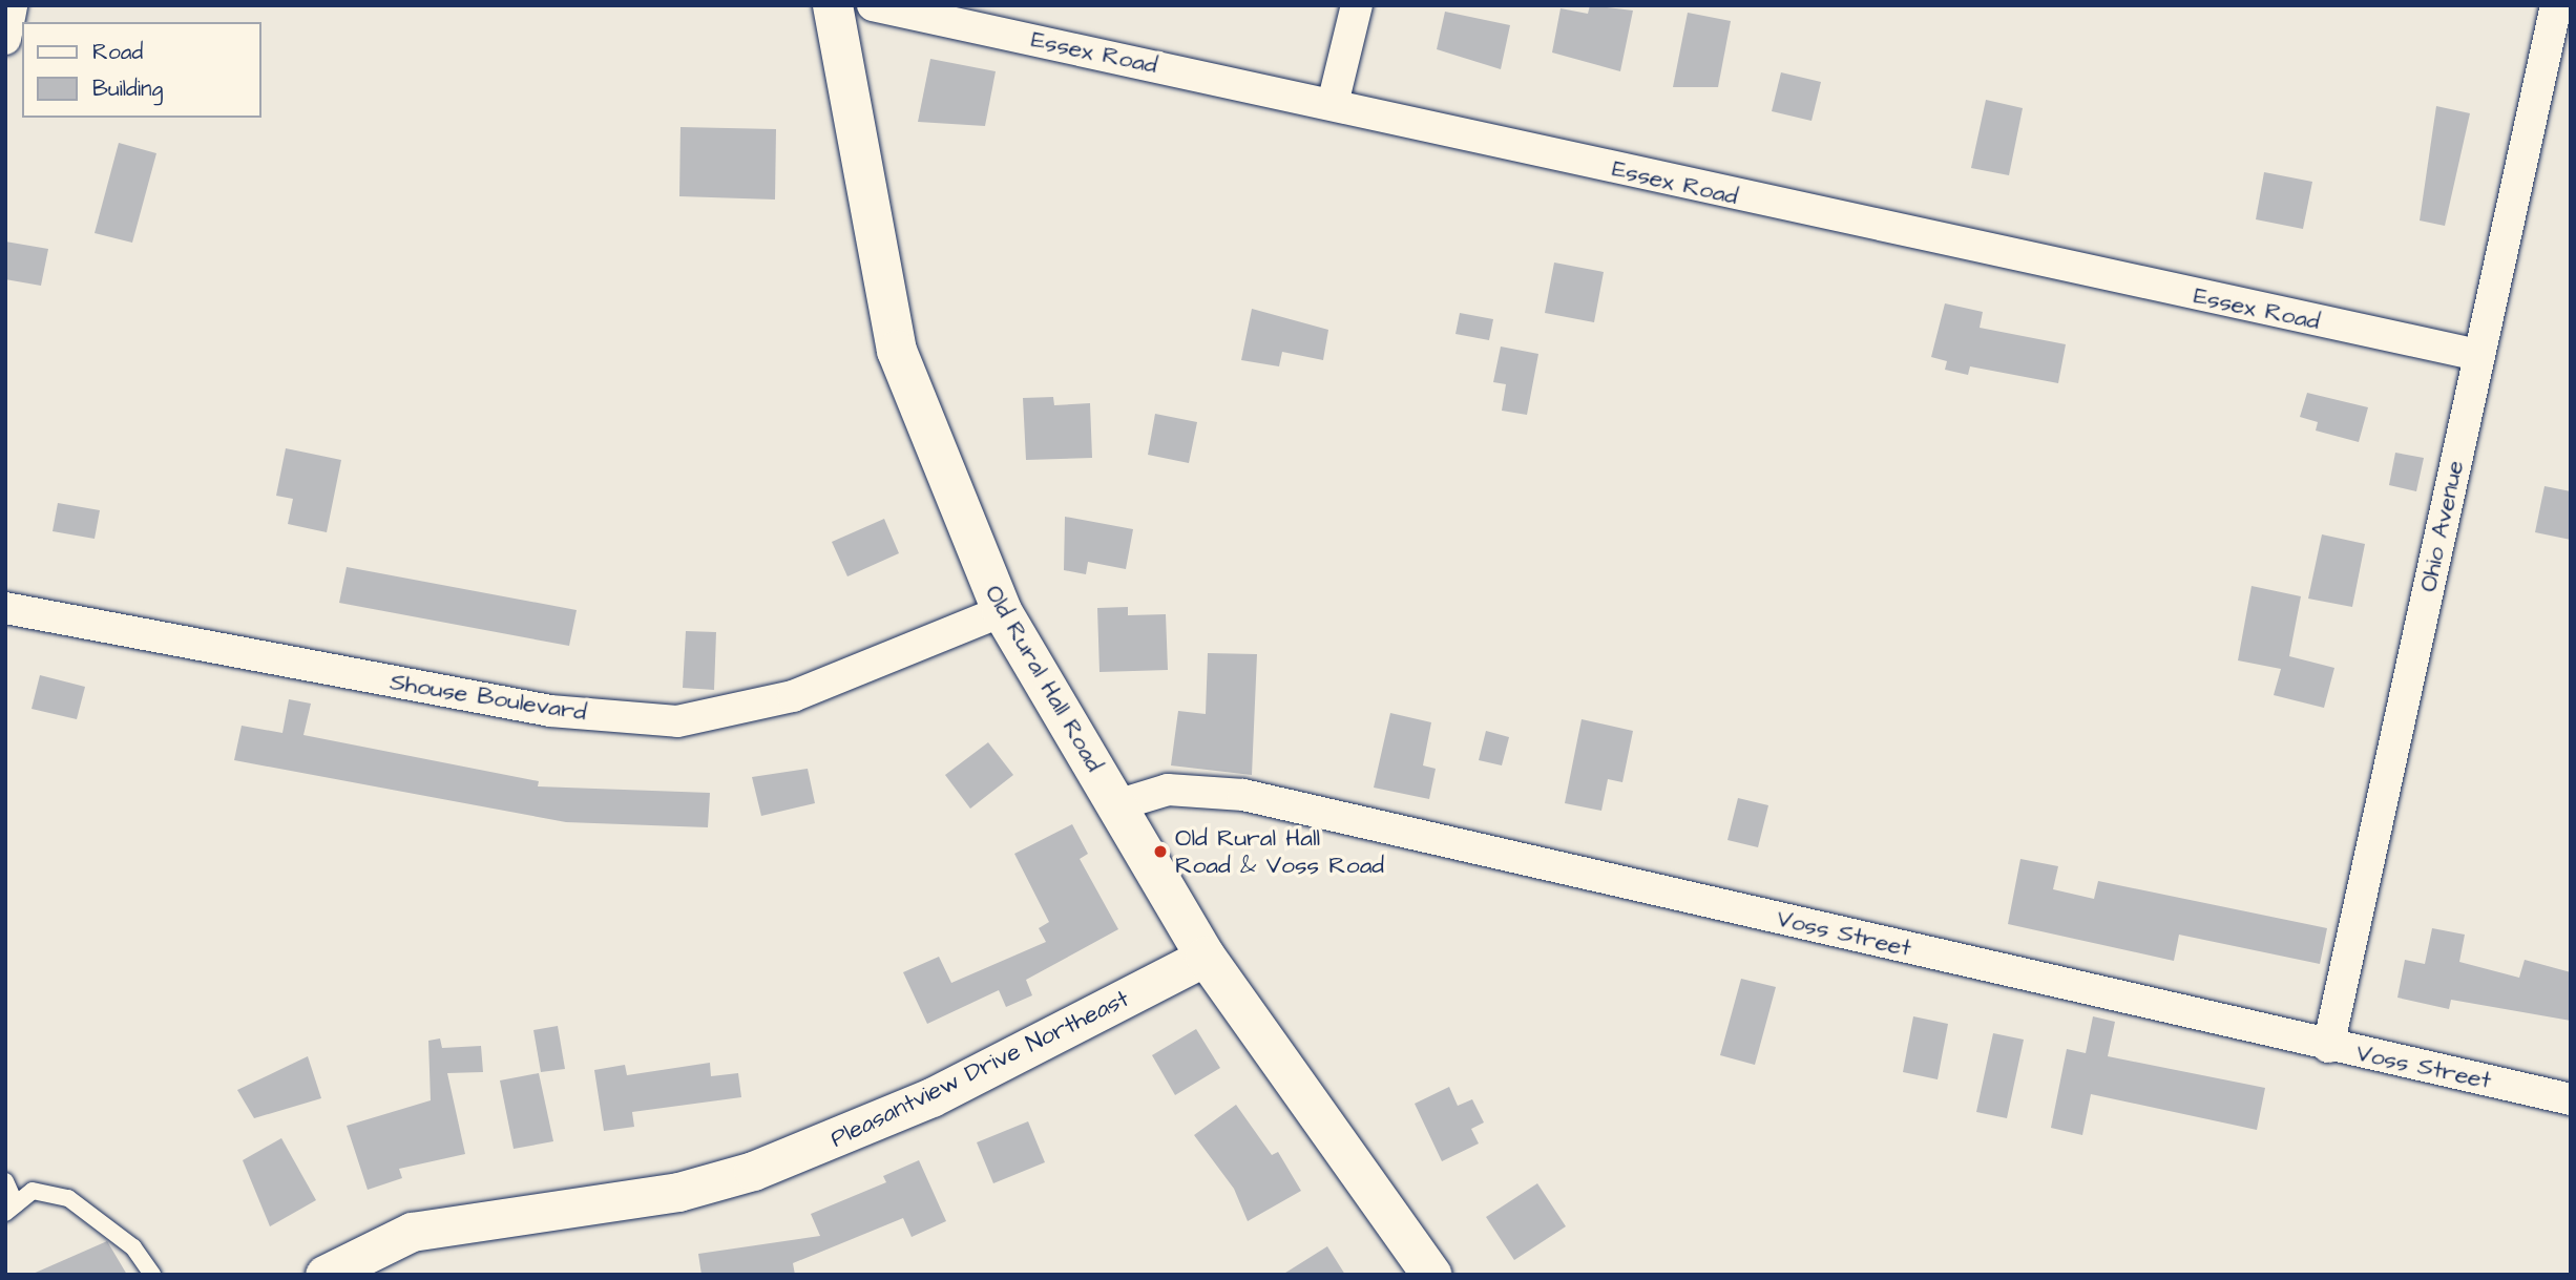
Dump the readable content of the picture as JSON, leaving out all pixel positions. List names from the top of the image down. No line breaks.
{"streets":{"main road":["Old Rural Hall Road"],"street":["Essex Road","Ohio Avenue","Shouse Boulevard","Voss Street","Pleasantview Drive Northeast"]},"crossings":[["Essex Road","Ohio Avenue"],["Ohio Avenue","Voss Street"],["Old Rural Hall Road","Shouse Boulevard"],["Old Rural Hall Road","Voss Street"],["Old Rural Hall Road","Pleasantview Drive Northeast"]],"places":["Old Rural Hall Road & Voss Road"],"legend":["Road","Building"]}
